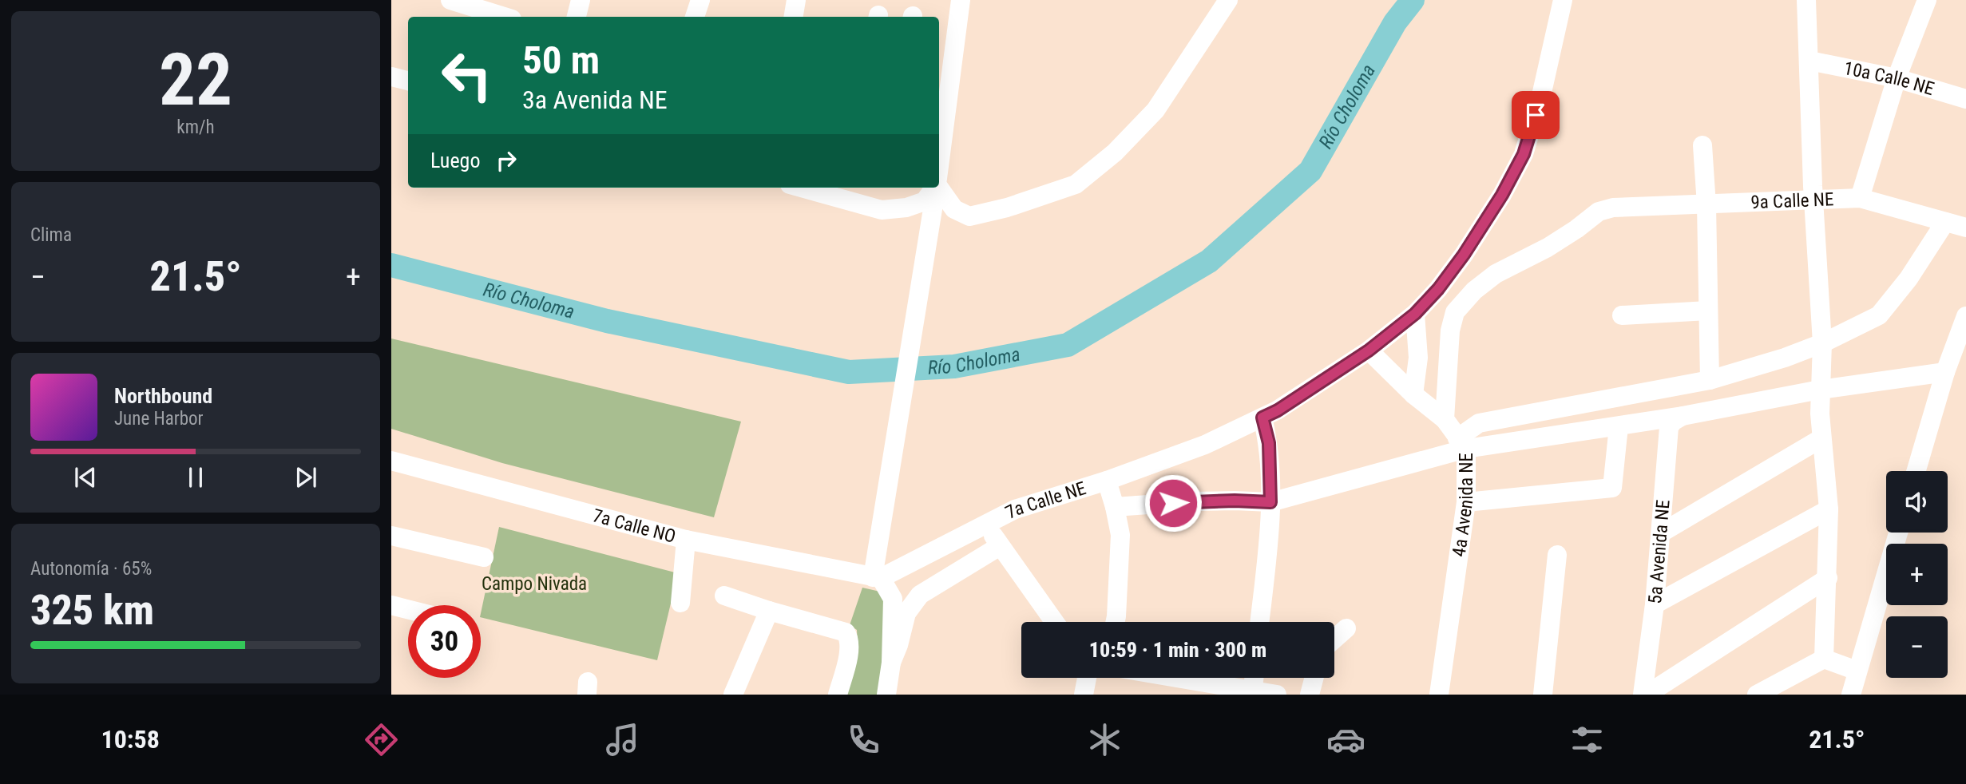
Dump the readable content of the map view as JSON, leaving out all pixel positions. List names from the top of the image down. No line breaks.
{"streets":{"street":["10a Calle NE","9a Calle NE","7a Calle NE","4a Avenida NE","7a Calle NO","5a Avenida NE"]},"crossings":[["9a Calle NE","4a Avenida NE"],["7a Calle NE","4a Avenida NE"],["7a Calle NE","7a Calle NO"]],"water":["Río Choloma"],"parks":["Campo Nivada"],"page":{"tile":[["22","km/h"],"Clima",["Autonomía · 65%","325 km"]],"turn":["50 m","3a Avenida NE"],"then":"Luego","heat":["−","21.5°","+"],"song":["Northbound","June Harbor"],"map_buttons":["+","−"],"limit":"30","trip":"10:59 · 1 min · 300 m","tabs":["10:58","21.5°"]}}
